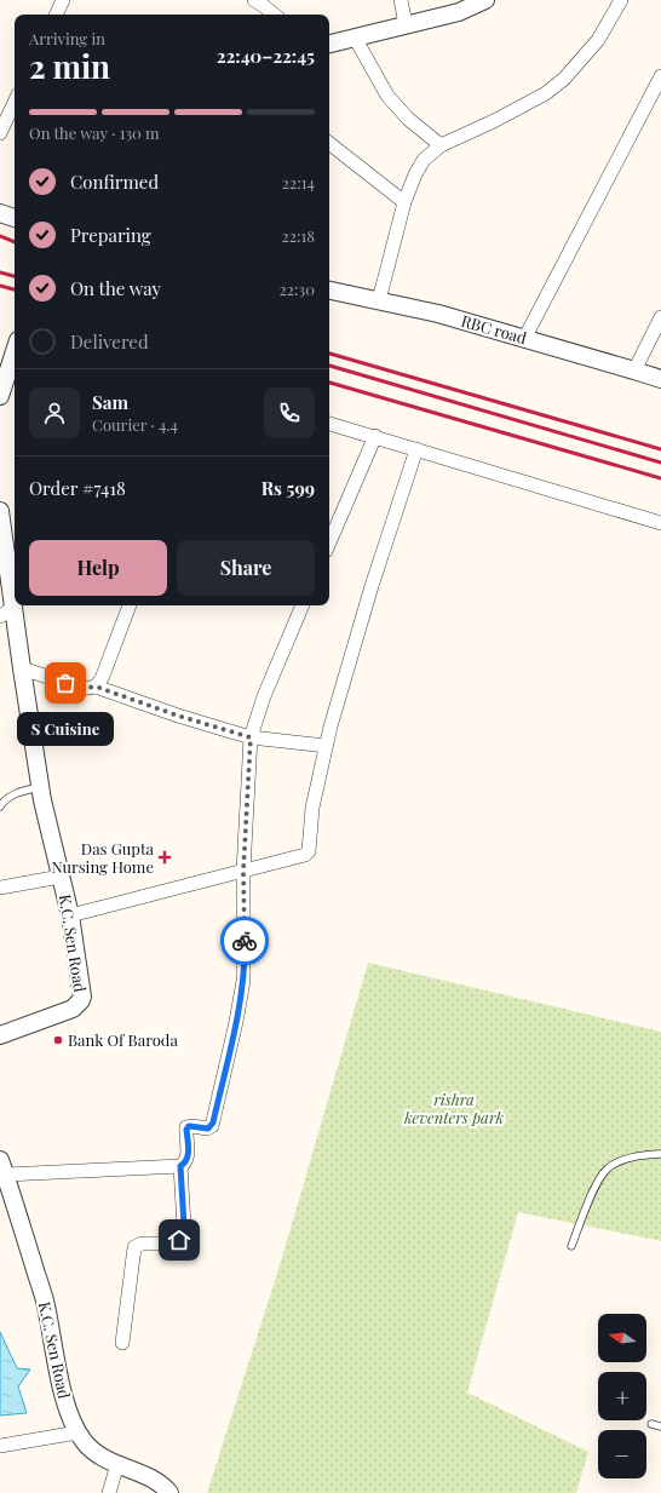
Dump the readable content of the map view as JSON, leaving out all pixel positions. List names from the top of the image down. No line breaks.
{"streets":{"street":["RBC road","K.C. Sen Road"]},"parks":["rishra keventers park"],"places":{"other":["S Cuisine","Bank Of Baroda"],"health":["Das Gupta Nursing Home"]},"north":"left","page":{"heading":["2 min","Arriving in","22:40–22:45"],"panel":["Sam","Courier · 4.4","Order #7418","Rs 599"],"bar":"On the way · 130 m","list":[["Confirmed","22:14"],["Preparing","22:18"],["On the way","22:30"],"Delivered"],"buttons":["Help","Share"],"bubble":"S Cuisine","map_buttons":["+","−"]}}
